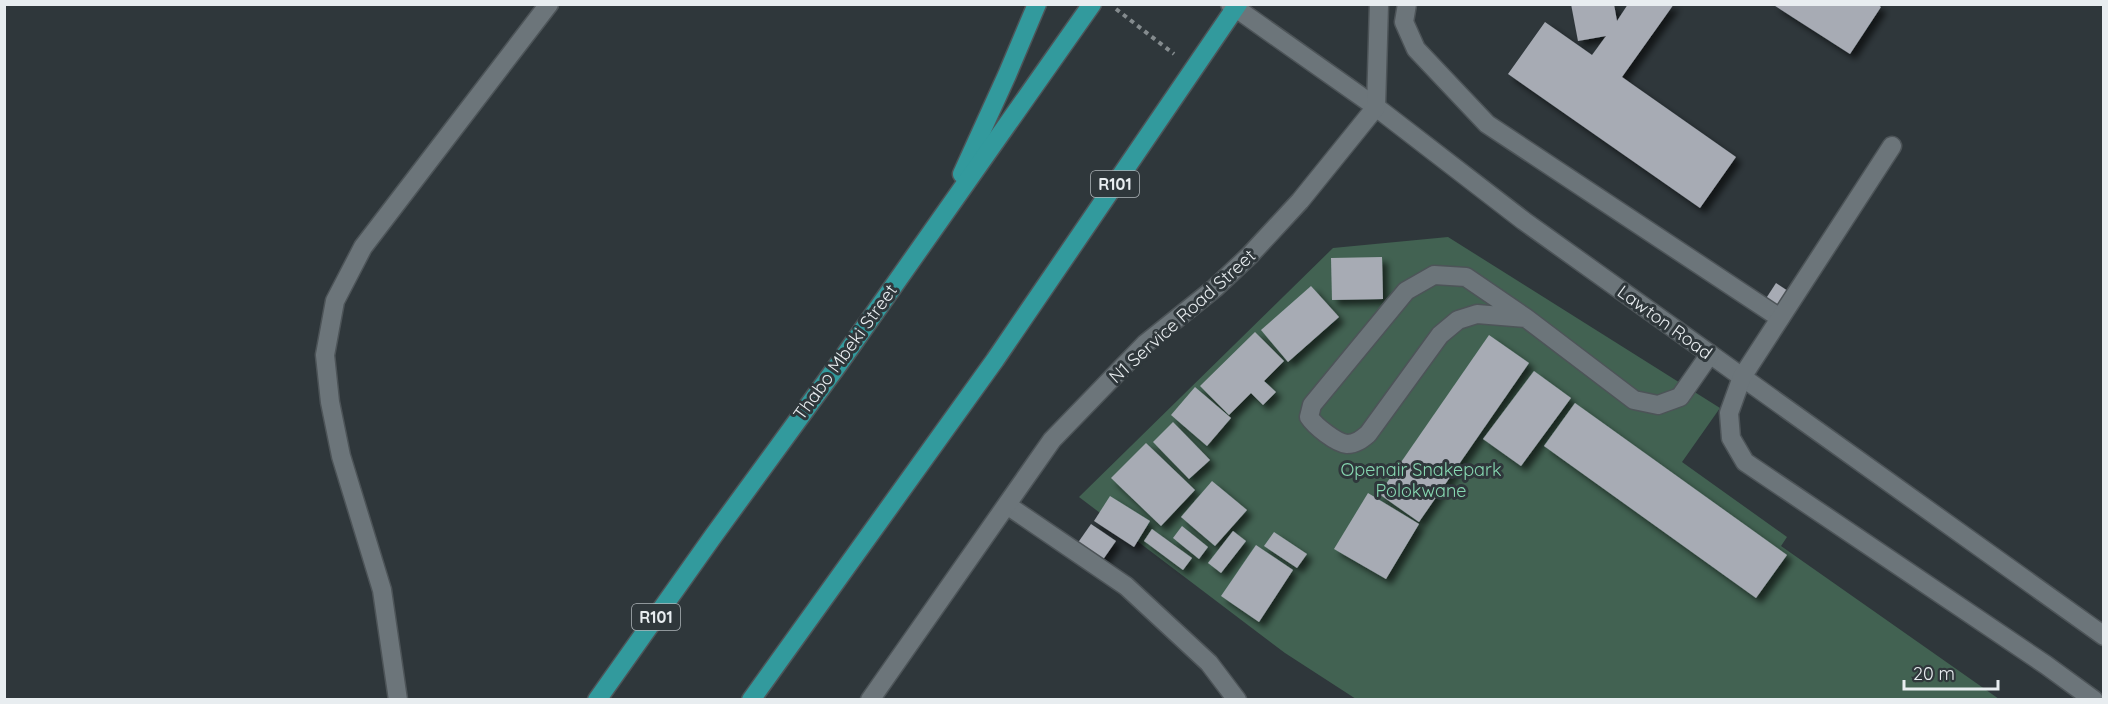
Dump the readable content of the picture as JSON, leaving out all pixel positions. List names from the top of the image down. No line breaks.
{"streets":{"main road":["R101","Thabo Mbeki Street"],"street":["N1 Service Road Street","Lawton Road"]},"crossings":[["R101","Lawton Road"],["N1 Service Road Street","Lawton Road"]],"parks":["Openair Snakepark Polokwane"],"scale_bar":"20 m"}
